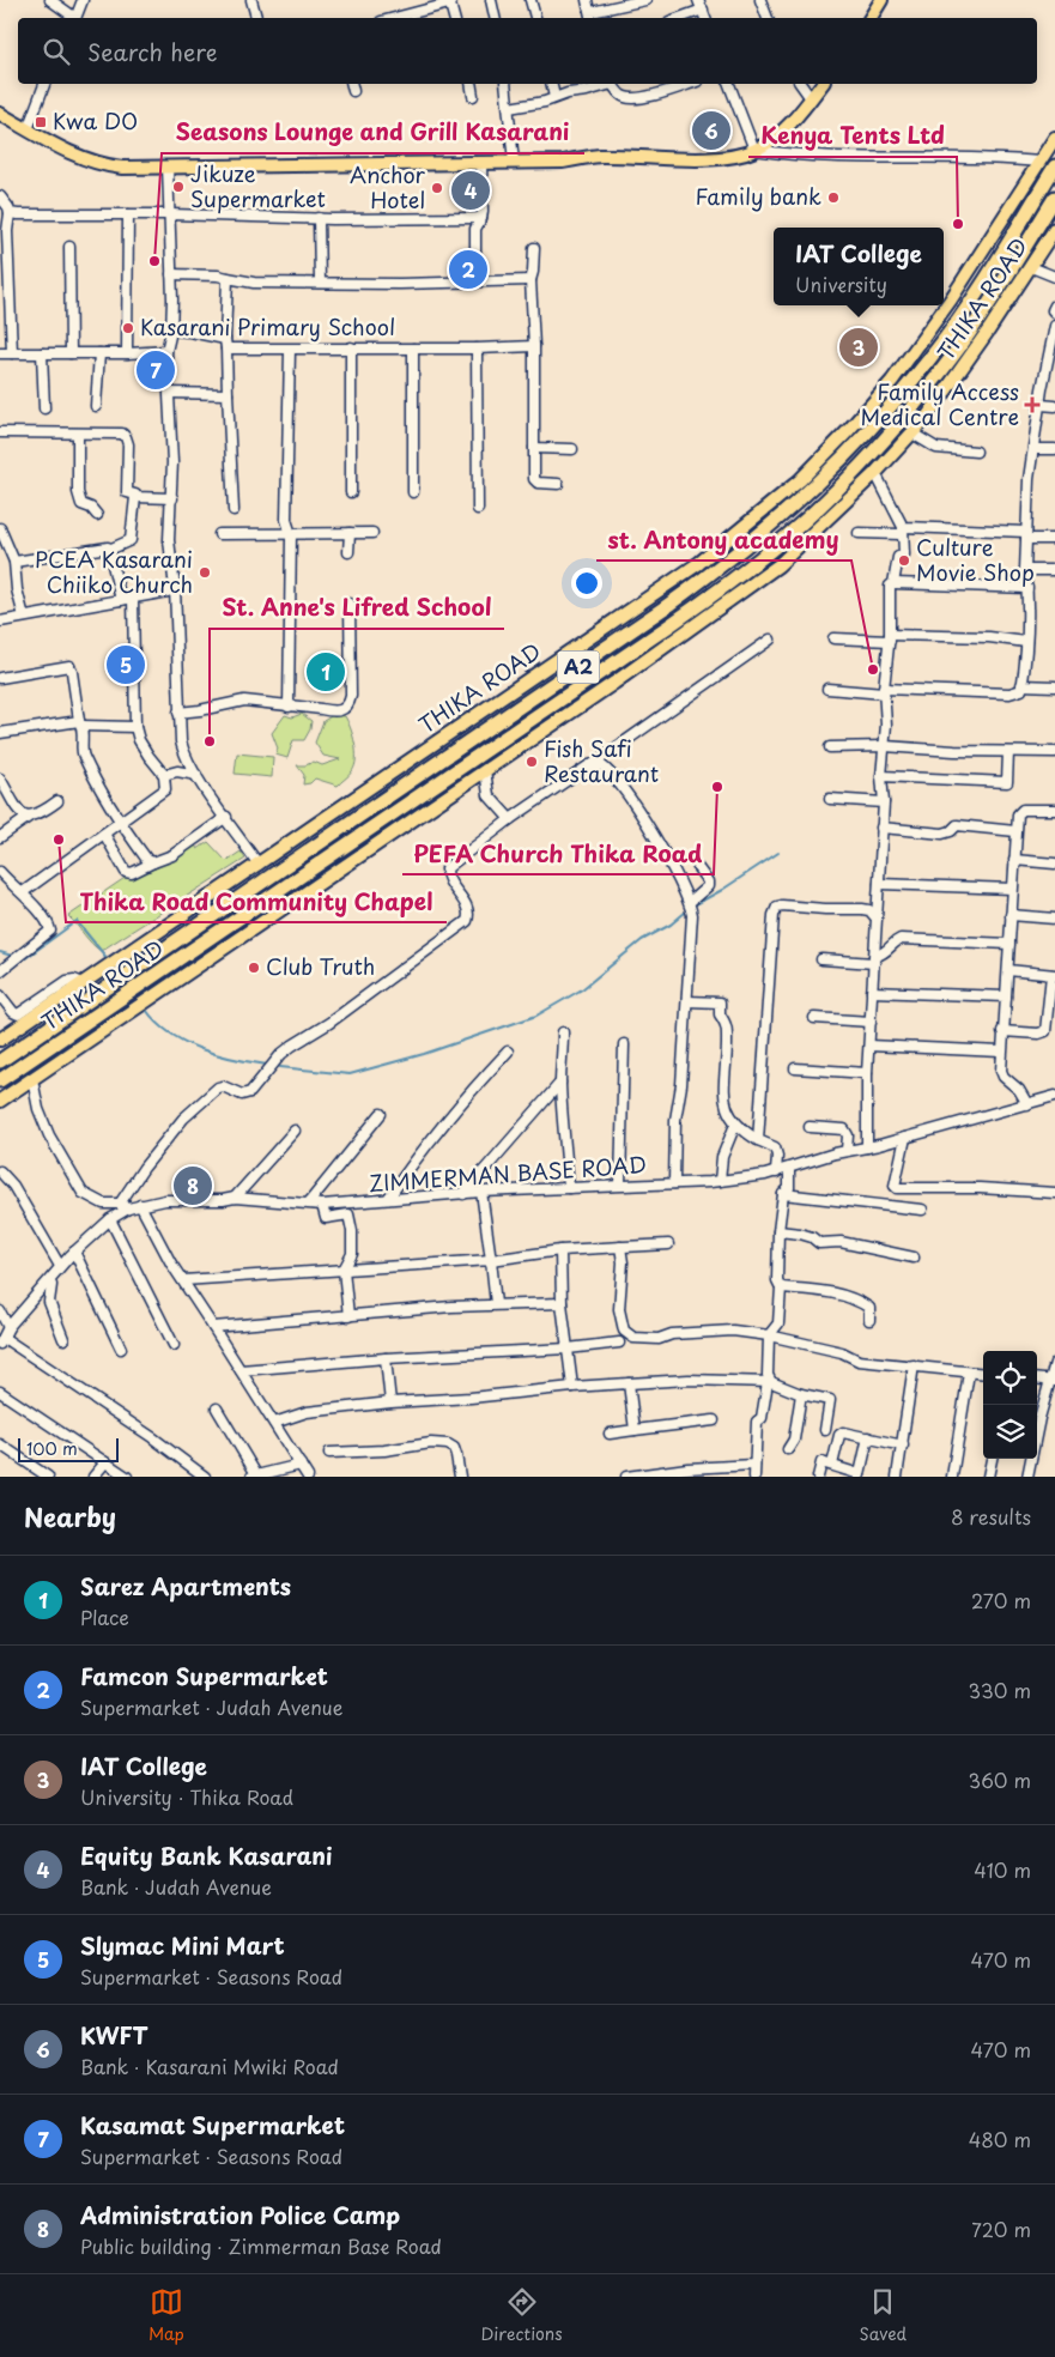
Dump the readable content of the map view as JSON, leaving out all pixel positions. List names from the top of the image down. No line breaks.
{"streets":{"highway":["THIKA ROAD","A2"],"street":["ZIMMERMAN BASE ROAD"]},"crossings":[["THIKA ROAD","ZIMMERMAN BASE ROAD"]],"places":{"transit":["Kwa DO"],"other":["Jikuze Supermarket","Anchor Hotel","Family bank","Kenya Tents Ltd","Seasons Lounge and Grill Kasarani","Kasarani Primary School","Culture Movie Shop","PCEA Kasarani Chiiko Church","st. Antony academy","St. Anne's Lifred School","Fish Safi Restaurant","PEFA Church Thika Road","Thika Road Community Chapel","Club Truth"],"health":["Family Access Medical Centre"]},"scale_bar":"100 m","page":{"search":"Search here","pins":["6","4","2","3","7","5","1","8"],"popup":["IAT College","University"],"scale":"100 m","heading":["Nearby","8 results"],"list":[{"mark":"1","name":"Sarez Apartments","note":"Place","value":"270 m"},{"mark":"2","name":"Famcon Supermarket","note":"Supermarket · Judah Avenue","value":"330 m"},{"mark":"3","name":"IAT College","note":"University · Thika Road","value":"360 m"},{"mark":"4","name":"Equity Bank Kasarani","note":"Bank · Judah Avenue","value":"410 m"},{"mark":"5","name":"Slymac Mini Mart","note":"Supermarket · Seasons Road","value":"470 m"},{"mark":"6","name":"KWFT","note":"Bank · Kasarani Mwiki Road","value":"470 m"},{"mark":"7","name":"Kasamat Supermarket","note":"Supermarket · Seasons Road","value":"480 m"},{"mark":"8","name":"Administration Police Camp","note":"Public building · Zimmerman Base Road","value":"720 m"}],"nav":["Map","Directions","Saved"]}}
